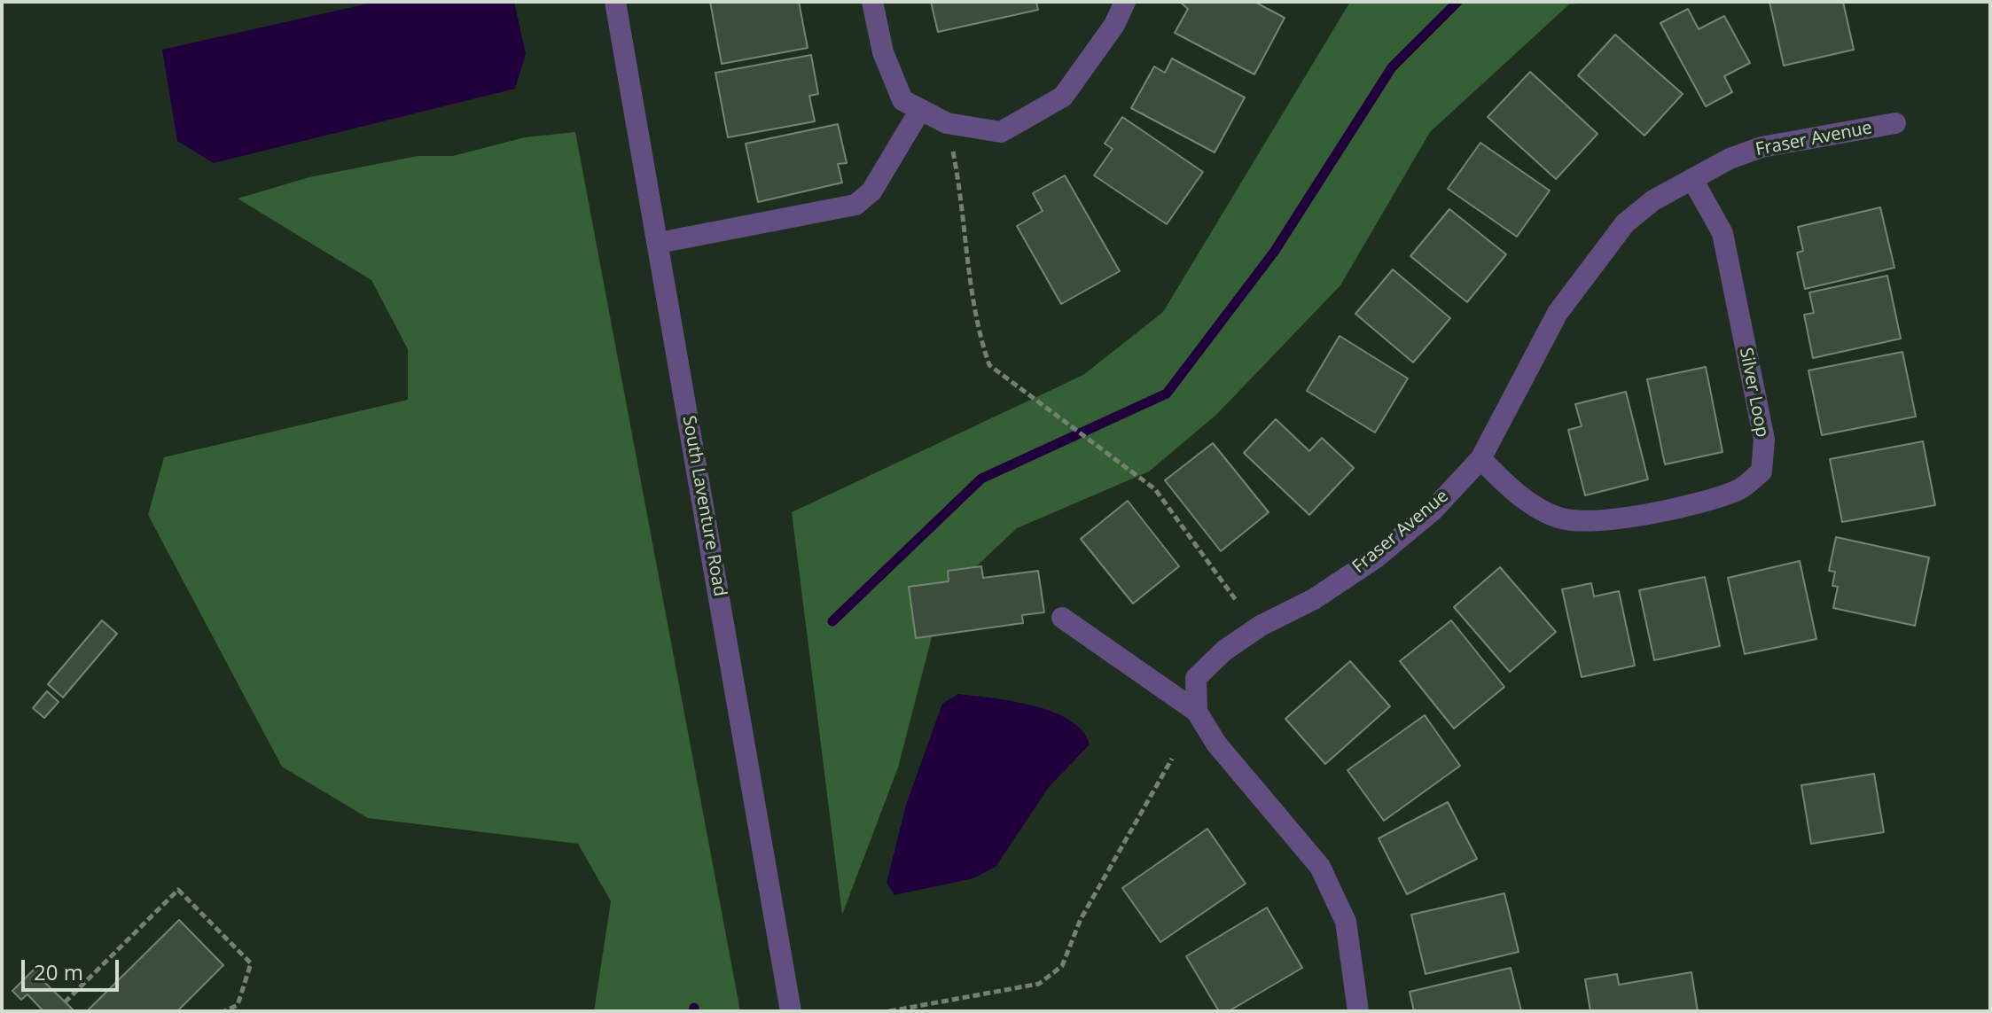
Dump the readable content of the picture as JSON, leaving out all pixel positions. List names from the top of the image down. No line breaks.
{"streets":{"street":["Fraser Avenue","Silver Loop","South Laventure Road"]},"crossings":[["Fraser Avenue","Silver Loop"]],"scale_bar":"20 m"}
